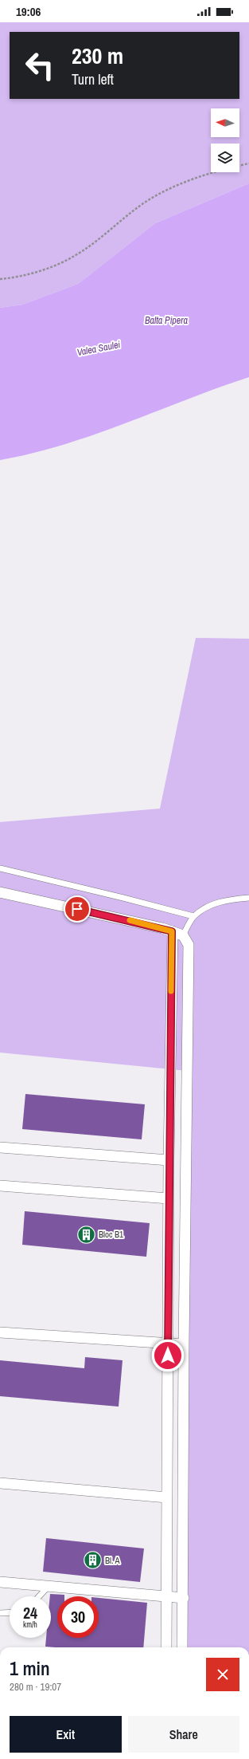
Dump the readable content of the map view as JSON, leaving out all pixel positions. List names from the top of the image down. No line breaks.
{"water":["Balta Pipera","Valea Saulei"],"places":{"building":["Bloc B1","Bl. A"]},"north":"left","page":{"status":"19:06","turn":["230 m","Turn left"],"speed":"24 km/h","limit":"30","heading":["1 min","280 m · 19:07"],"buttons":["Exit","Share"]}}
